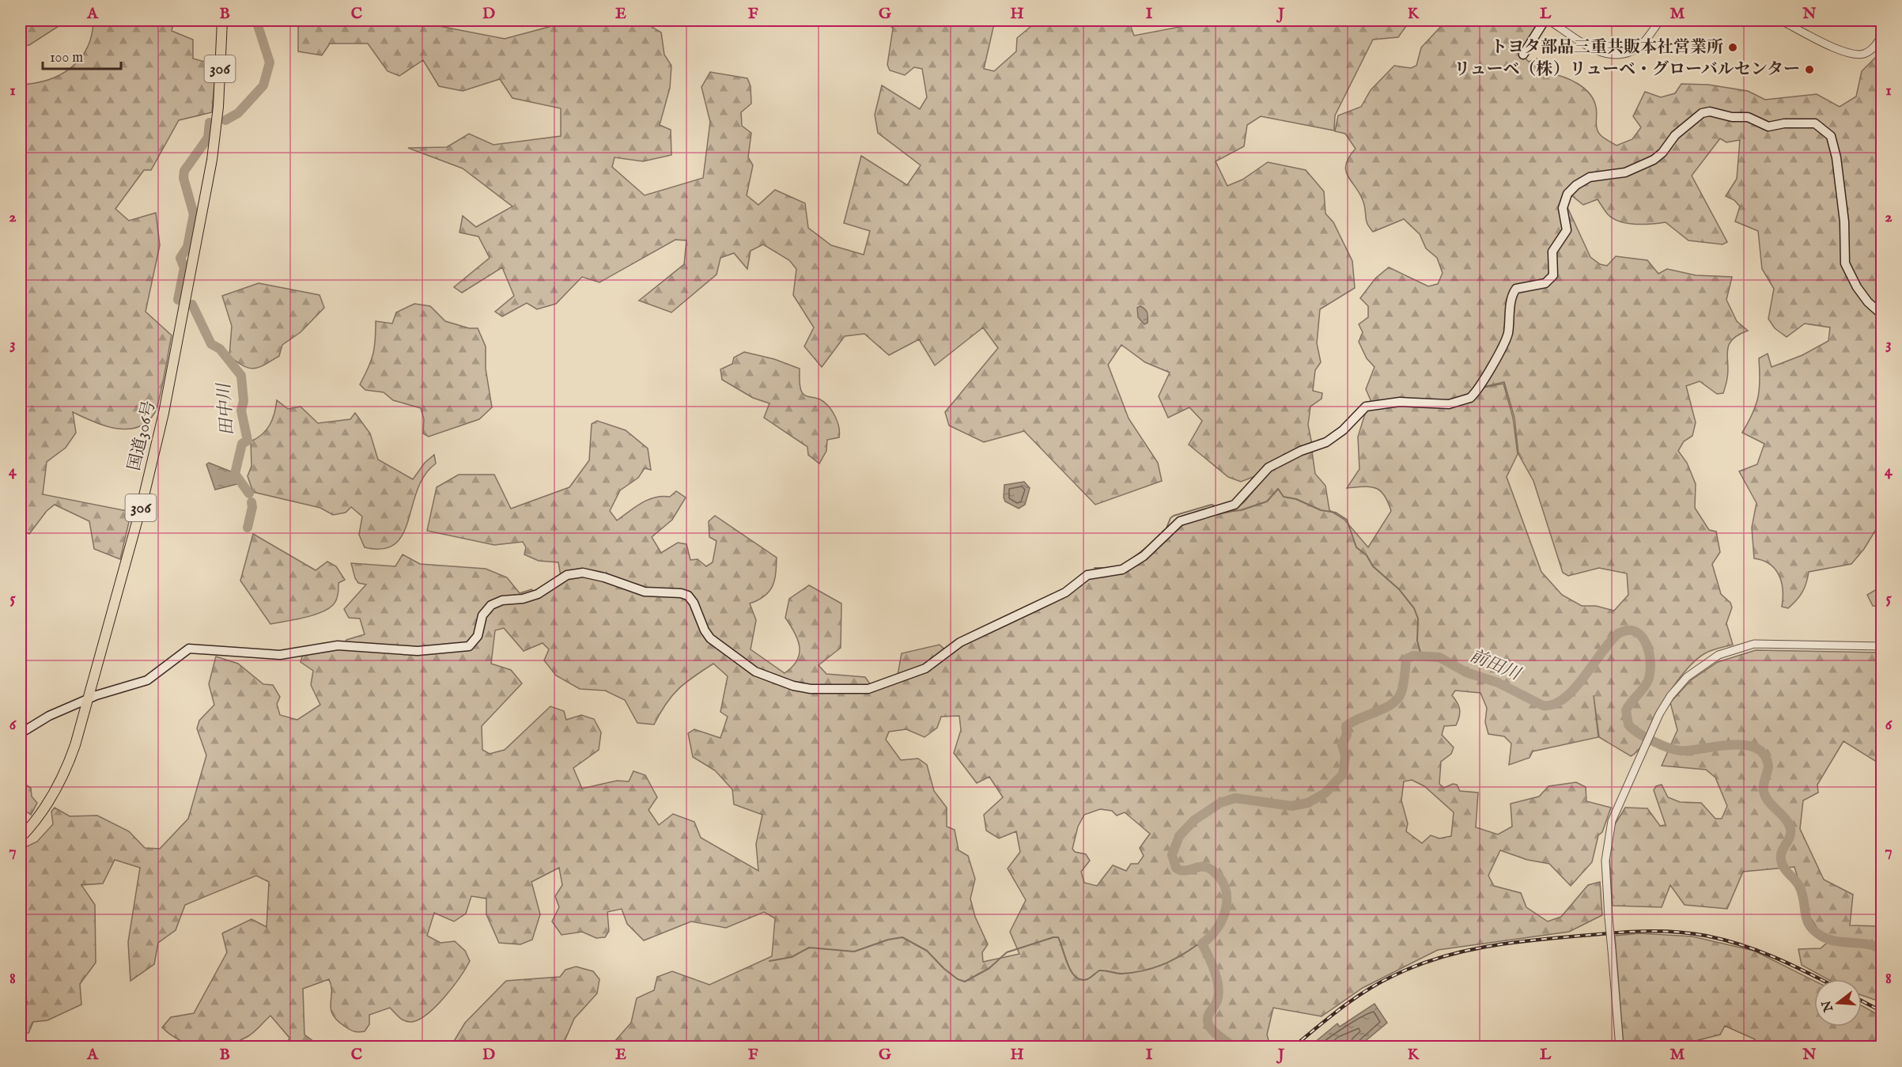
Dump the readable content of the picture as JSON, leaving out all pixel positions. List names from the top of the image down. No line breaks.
{"streets":{"highway":["306","国道306号"]},"water":["田中川","前田川"],"places":["トヨタ部品三重共販本社営業所","リューベ（株）リューベ・グローバルセンター"],"scale_bar":"100 m","north":"left","grid":{"columns":["A","B","C","D","E","F","G","H","I","J","K","L","M","N"],"rows":["1","2","3","4","5","6","7","8"]}}
